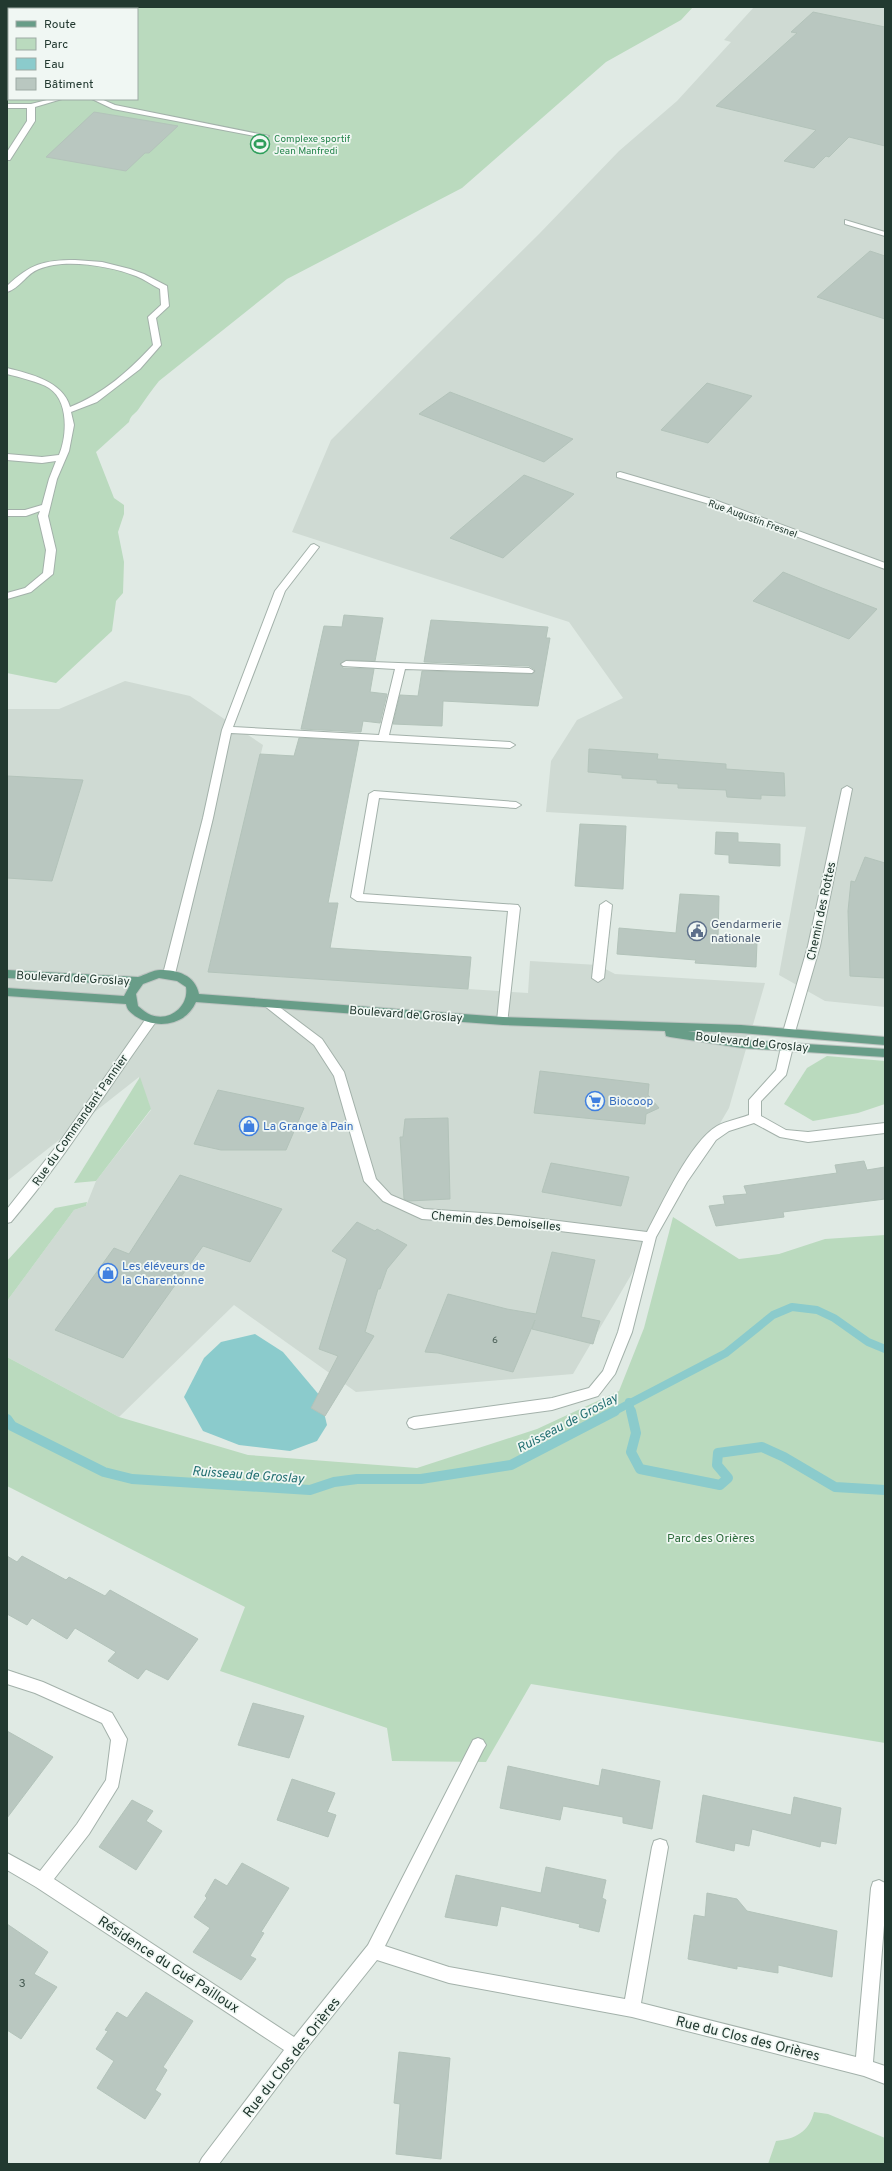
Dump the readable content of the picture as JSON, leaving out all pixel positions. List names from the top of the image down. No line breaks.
{"streets":{"main road":["Boulevard de Groslay"],"street":["Rue Augustin Fresnel","Chemin des Rottes","Rue du Commandant Pannier","Chemin des Demoiselles","Résidence du Gué Pailloux","Rue du Clos des Orières"]},"crossings":[["Chemin des Rottes","Boulevard de Groslay"],["Boulevard de Groslay","Rue du Commandant Pannier"],["Boulevard de Groslay","Chemin des Demoiselles"],["Résidence du Gué Pailloux","Rue du Clos des Orières"]],"water":["Ruisseau de Groslay"],"parks":["Parc des Orières"],"places":{"sports":["Complexe sportif Jean Manfredi"],"public building":["Gendarmerie nationale"],"supermarket":["Biocoop"],"shop":["La Grange à Pain","Les éléveurs de la Charentonne"]},"house_numbers":["6","3"],"legend":["Route","Parc","Eau","Bâtiment"]}
